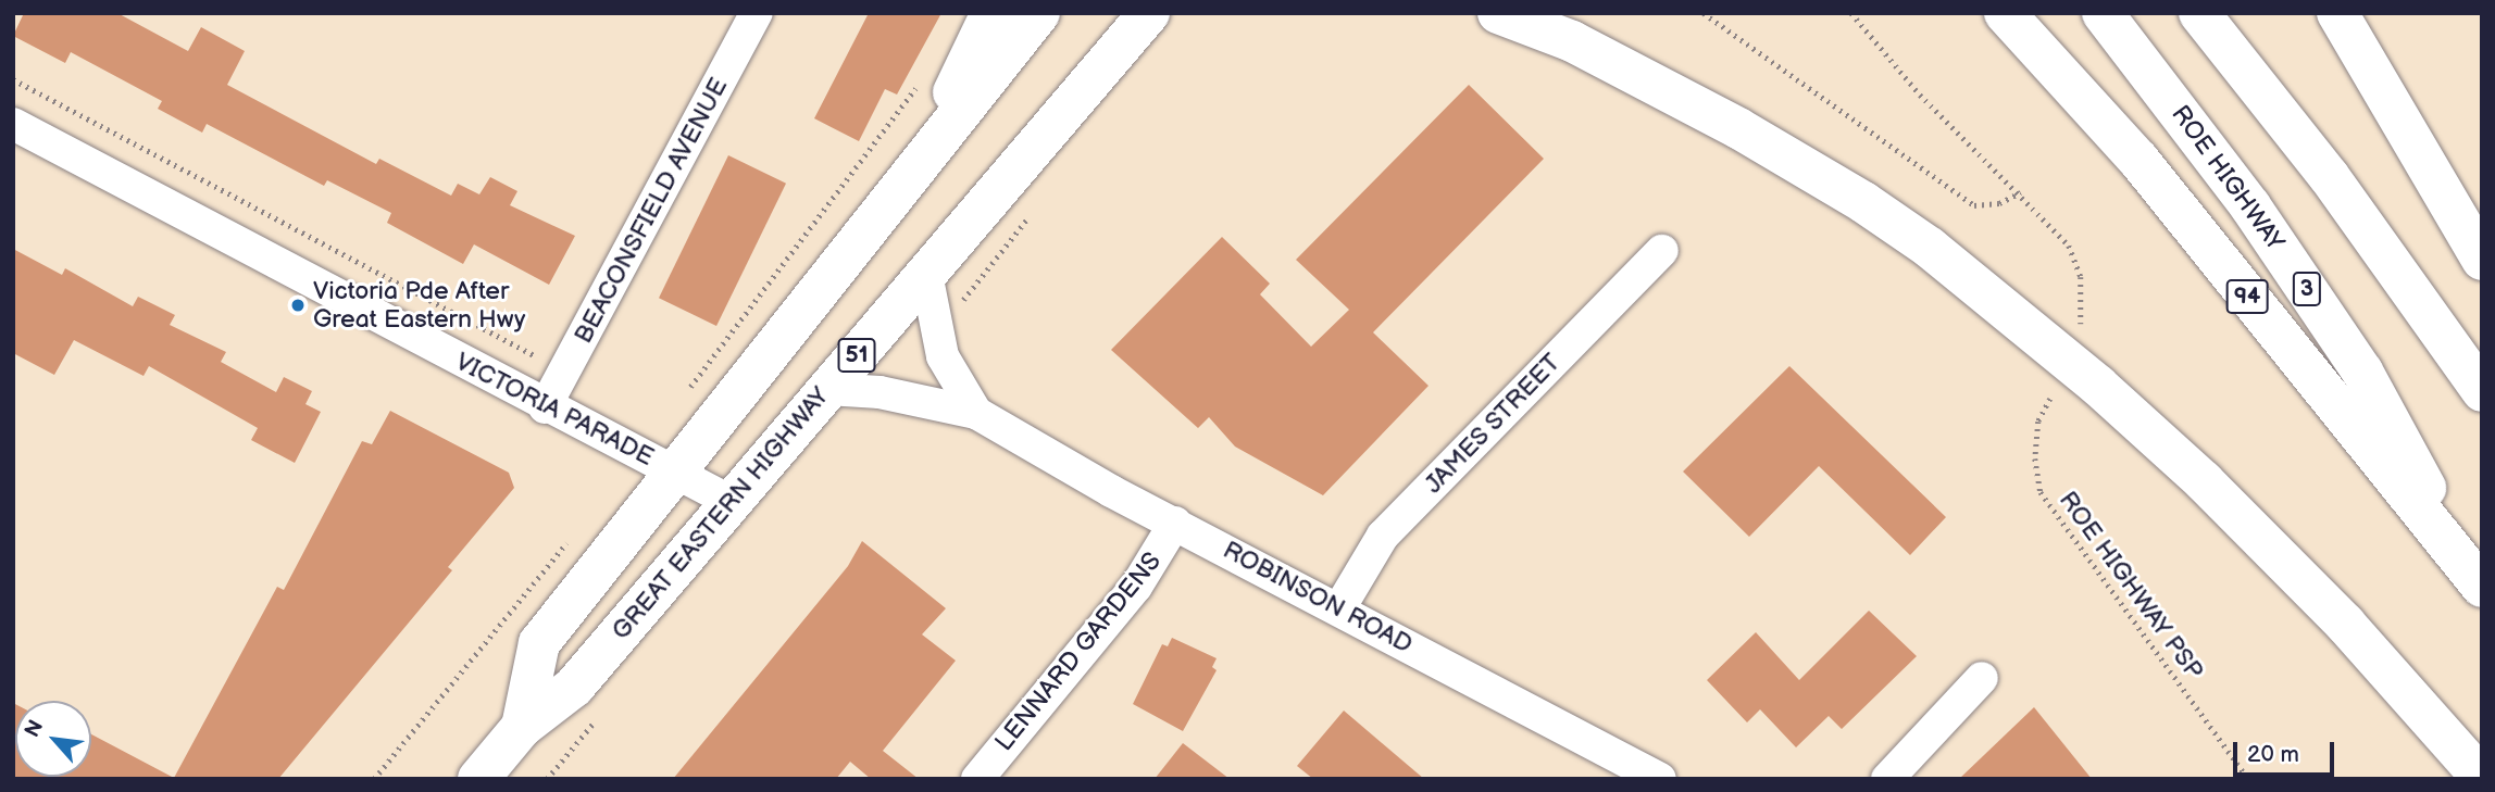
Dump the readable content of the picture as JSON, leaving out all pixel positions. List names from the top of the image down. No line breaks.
{"streets":{"highway":["ROE HIGHWAY","3","94","51","GREAT EASTERN HIGHWAY"],"street":["BEACONSFIELD AVENUE","VICTORIA PARADE","JAMES STREET","ROBINSON ROAD","LENNARD GARDENS"],"path":["ROE HIGHWAY PSP"]},"crossings":[["ROE HIGHWAY","94"],["BEACONSFIELD AVENUE","VICTORIA PARADE"],["VICTORIA PARADE","GREAT EASTERN HIGHWAY"],["JAMES STREET","ROBINSON ROAD"],["GREAT EASTERN HIGHWAY","ROBINSON ROAD"],["ROBINSON ROAD","LENNARD GARDENS"]],"places":["Victoria Pde After Great Eastern Hwy"],"scale_bar":"20 m","north":"top left"}
